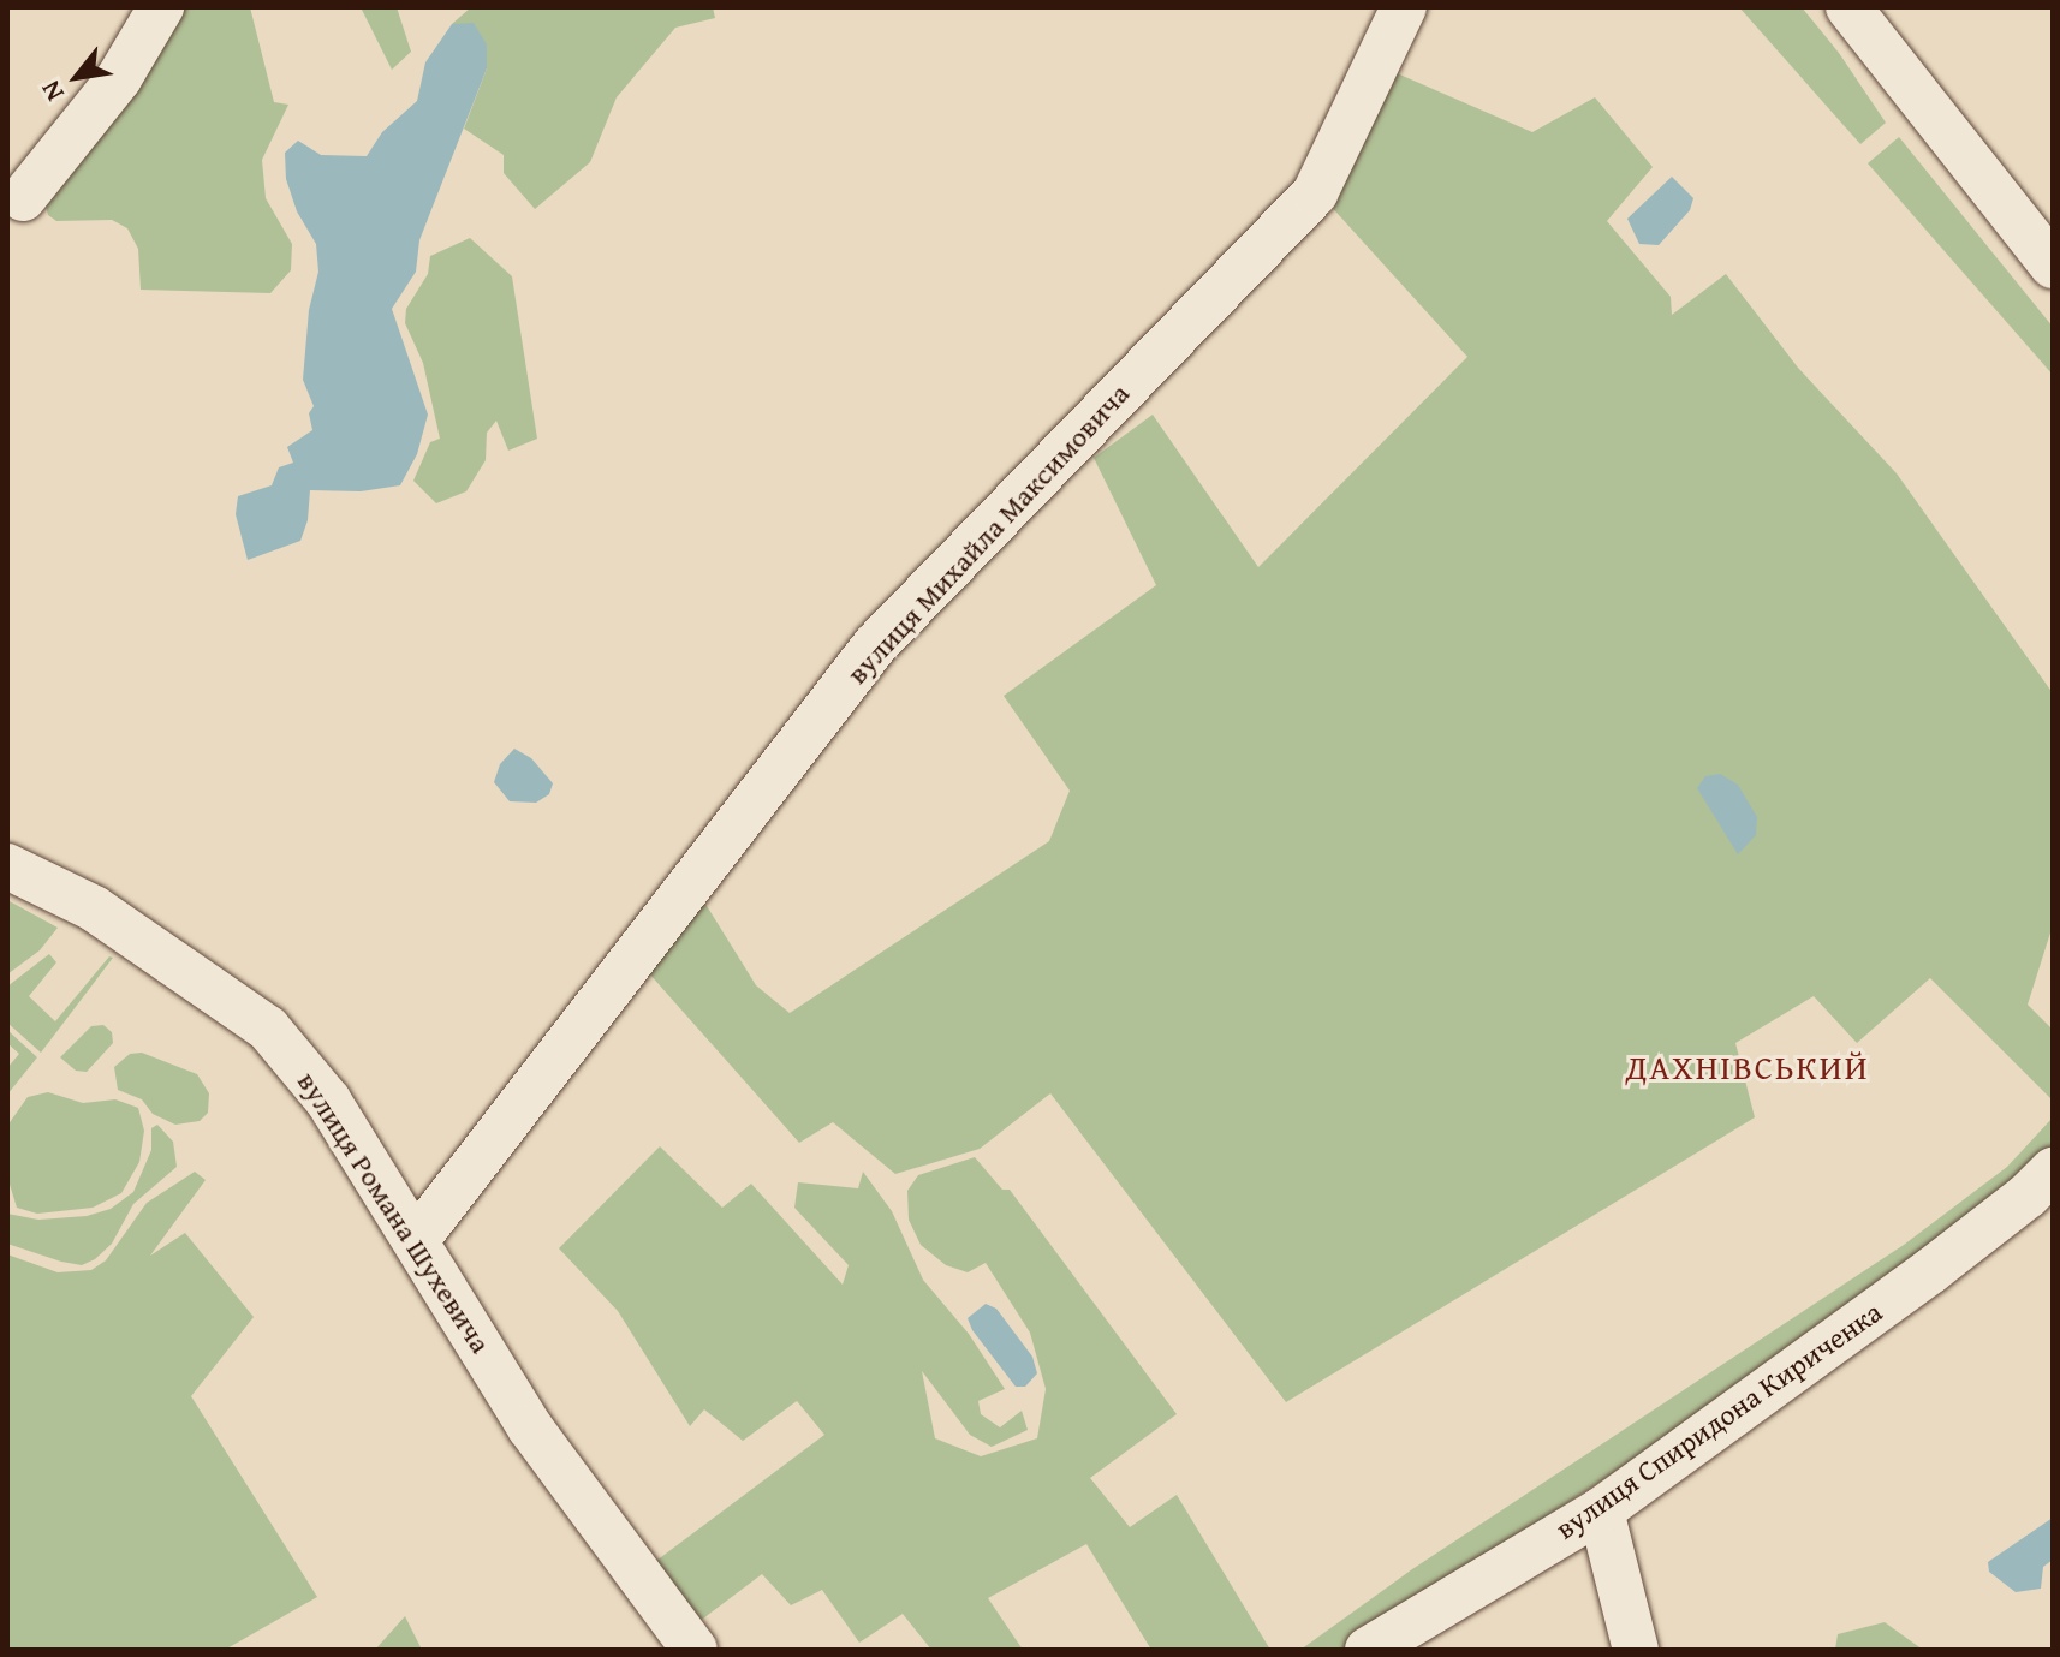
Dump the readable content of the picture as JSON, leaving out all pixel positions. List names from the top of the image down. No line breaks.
{"streets":{"street":["вулиця Михайла Максимовича","вулиця Романа Шухевича","вулиця Спиридона Кириченка"]},"crossings":[["вулиця Михайла Максимовича","вулиця Романа Шухевича"]],"districts":["ДАХНІВСЬКИЙ"],"north":"bottom left"}
